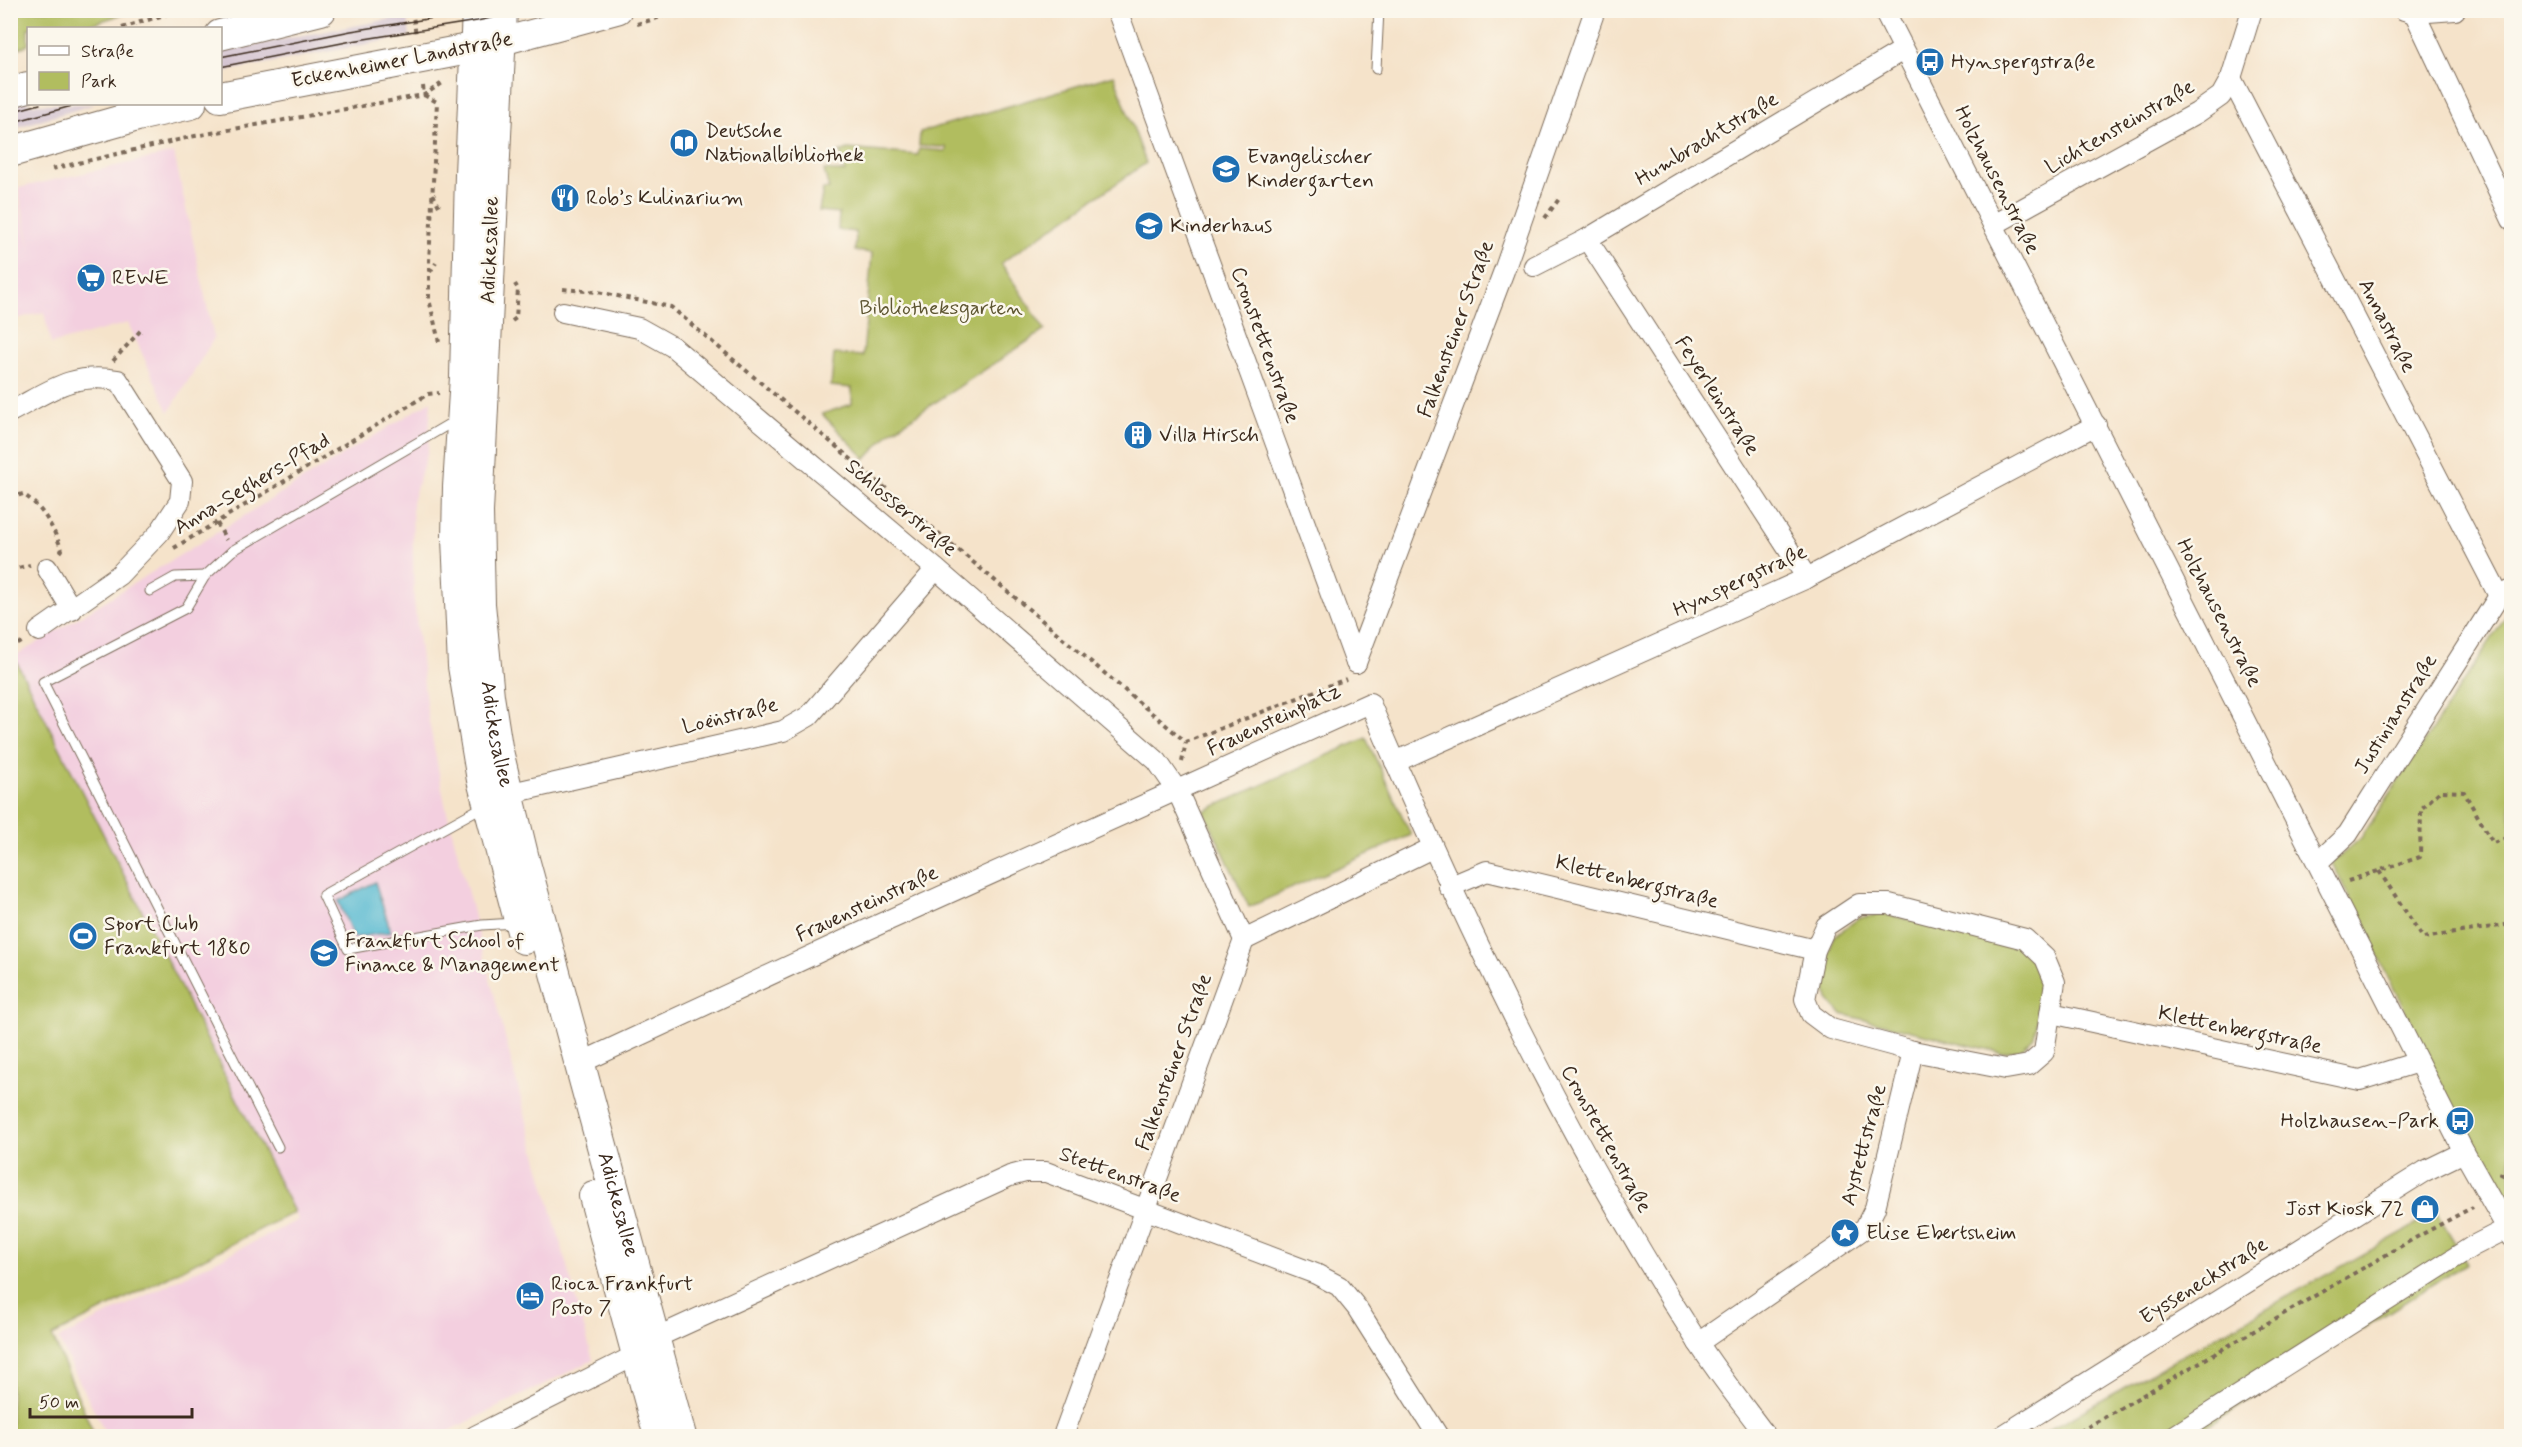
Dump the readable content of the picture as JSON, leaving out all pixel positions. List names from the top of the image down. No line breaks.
{"streets":{"main road":["Eckenheimer Landstraße","Adickesallee"],"street":["Lichtensteinstraße","Humbrachtstraße","Holzhausenstraße","Annastraße","Falkensteiner Straße","Cronstettenstraße","Feyerleinstraße","Schlosserstraße","Hynspergstraße","Justinianstraße","Loënstraße","Frauensteinplatz","Klettenbergstraße","Frauensteinstraße","Aystettstraße","Stettenstraße","Eysseneckstraße"],"path":["Anna-Seghers-Pfad"]},"crossings":[["Eckenheimer Landstraße","Adickesallee"],["Lichtensteinstraße","Holzhausenstraße"],["Lichtensteinstraße","Annastraße"],["Humbrachtstraße","Holzhausenstraße"],["Humbrachtstraße","Feyerleinstraße"],["Holzhausenstraße","Hynspergstraße"],["Holzhausenstraße","Justinianstraße"],["Holzhausenstraße","Klettenbergstraße"],["Holzhausenstraße","Eysseneckstraße"],["Adickesallee","Loënstraße"],["Adickesallee","Frauensteinstraße"],["Adickesallee","Stettenstraße"],["Annastraße","Justinianstraße"],["Falkensteiner Straße","Cronstettenstraße"],["Falkensteiner Straße","Stettenstraße"],["Cronstettenstraße","Frauensteinplatz"],["Cronstettenstraße","Klettenbergstraße"],["Cronstettenstraße","Aystettstraße"],["Feyerleinstraße","Hynspergstraße"],["Schlosserstraße","Loënstraße"],["Schlosserstraße","Frauensteinplatz"],["Schlosserstraße","Frauensteinstraße"],["Hynspergstraße","Frauensteinplatz"],["Frauensteinplatz","Frauensteinstraße"]],"parks":["Bibliotheksgarten"],"places":{"bus stop":["Hynspergstraße","Holzhausen-Park"],"library":["Deutsche Nationalbibliothek"],"school or university":["Evangelischer Kindergarten","Kinderhaus","Frankfurt School of Finance & Management"],"restaurant":["Rob’s Kulinarium"],"supermarket":["REWE"],"building":["Villa Hirsch"],"sports":["Sport Club Frankfurt 1880"],"shop":["Jöst Kiosk 72"],"place":["Elise Ebertsheim"],"hotel":["Rioca Frankfurt Posto 7"]},"legend":["Straße","Park"],"scale_bar":"50 m"}
